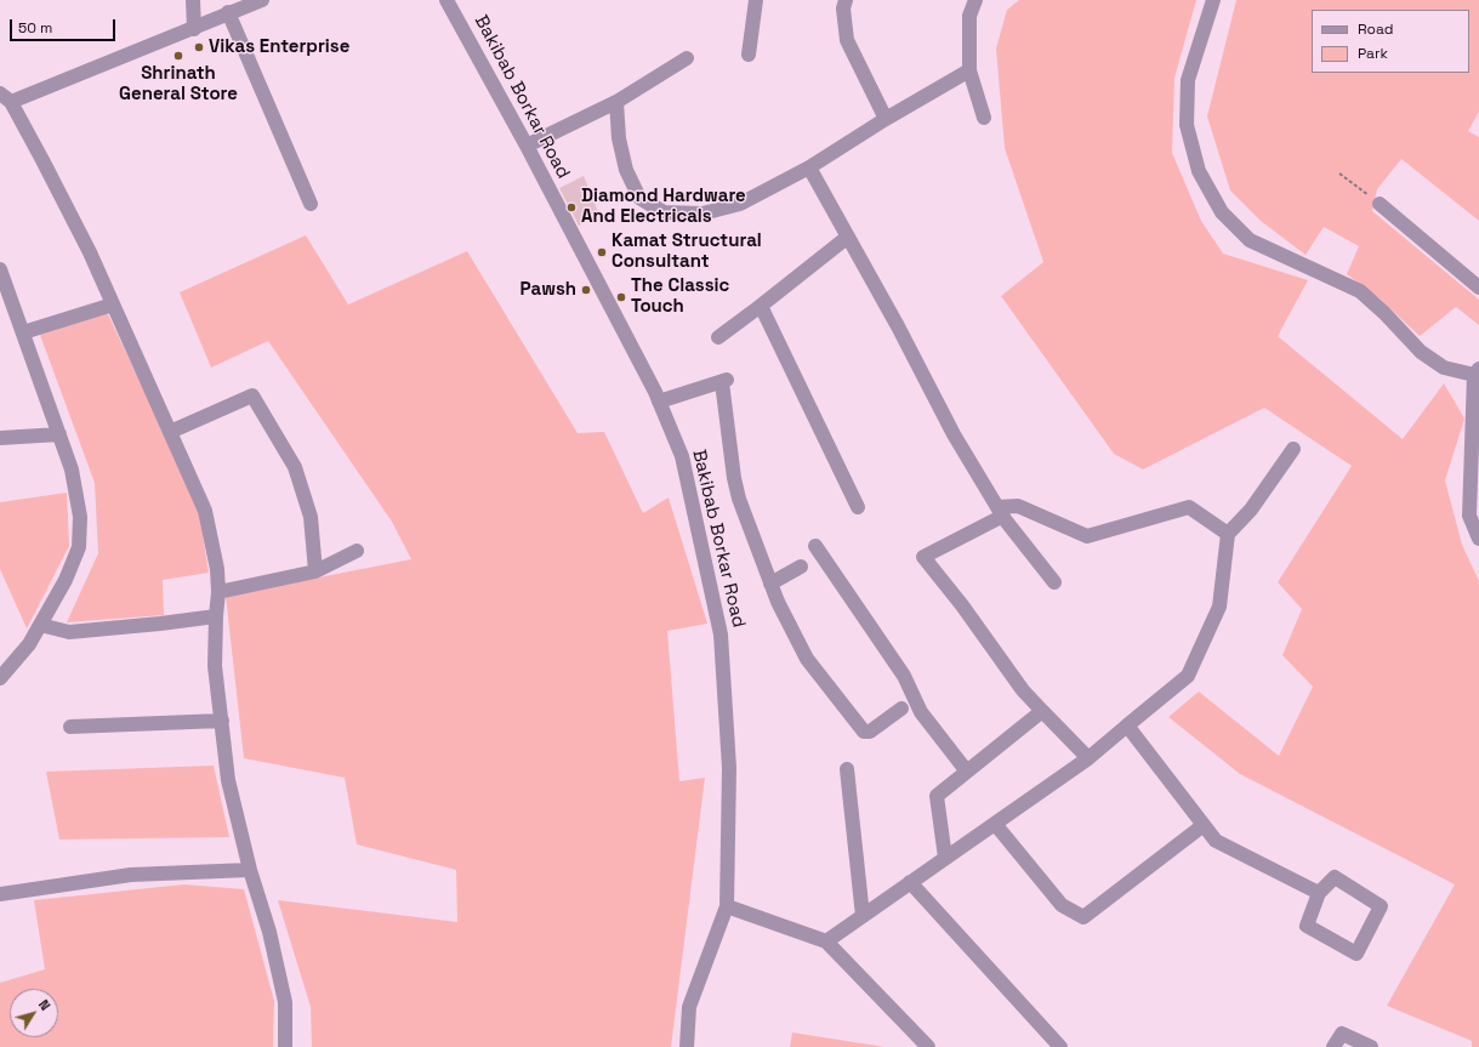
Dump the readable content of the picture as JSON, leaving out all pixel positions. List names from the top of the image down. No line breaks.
{"streets":{"street":["Bakibab Borkar Road"]},"places":["Vikas Enterprise","Shrinath General Store","Diamond Hardware And Electricals","Kamat Structural Consultant","Pawsh","The Classic Touch"],"legend":["Road","Park"],"scale_bar":"50 m","north":"top right"}
